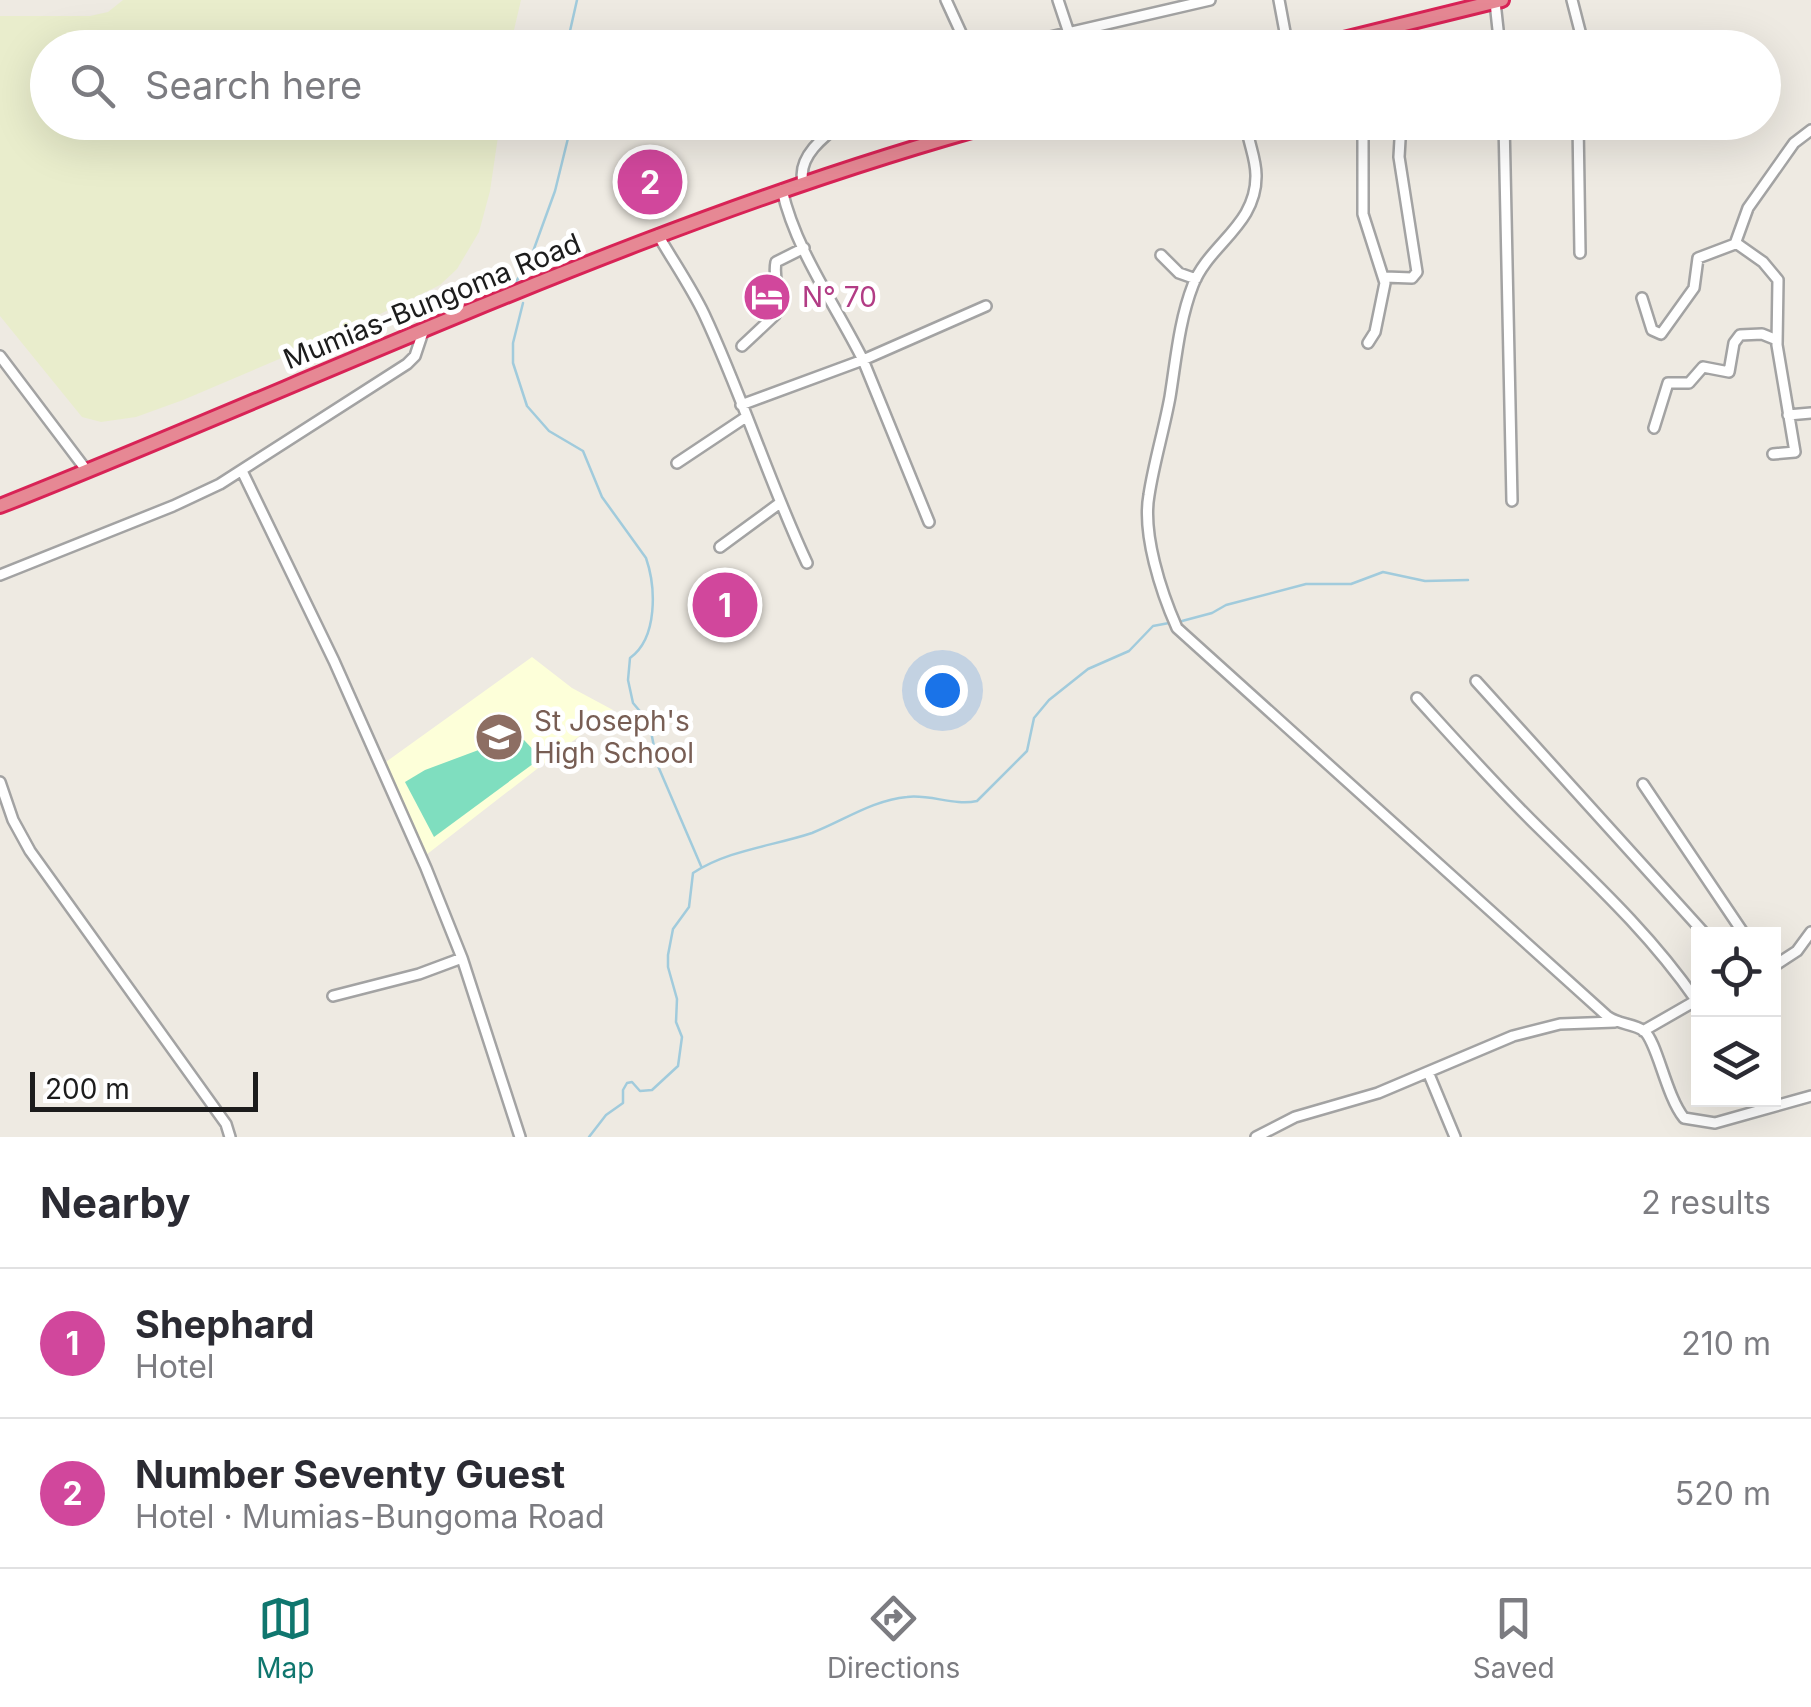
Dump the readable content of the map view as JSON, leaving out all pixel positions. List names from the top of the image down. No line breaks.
{"streets":{"highway":["Mumias-Bungoma Road"]},"places":{"hotel":["N° 70"],"school or university":["St Joseph's High School"]},"scale_bar":"200 m","page":{"search":"Search here","pins":["2","1"],"scale":"200 m","heading":["Nearby","2 results"],"list":[{"mark":"1","name":"Shephard","note":"Hotel","value":"210 m"},{"mark":"2","name":"Number Seventy Guest","note":"Hotel · Mumias-Bungoma Road","value":"520 m"}],"nav":["Map","Directions","Saved"]}}
